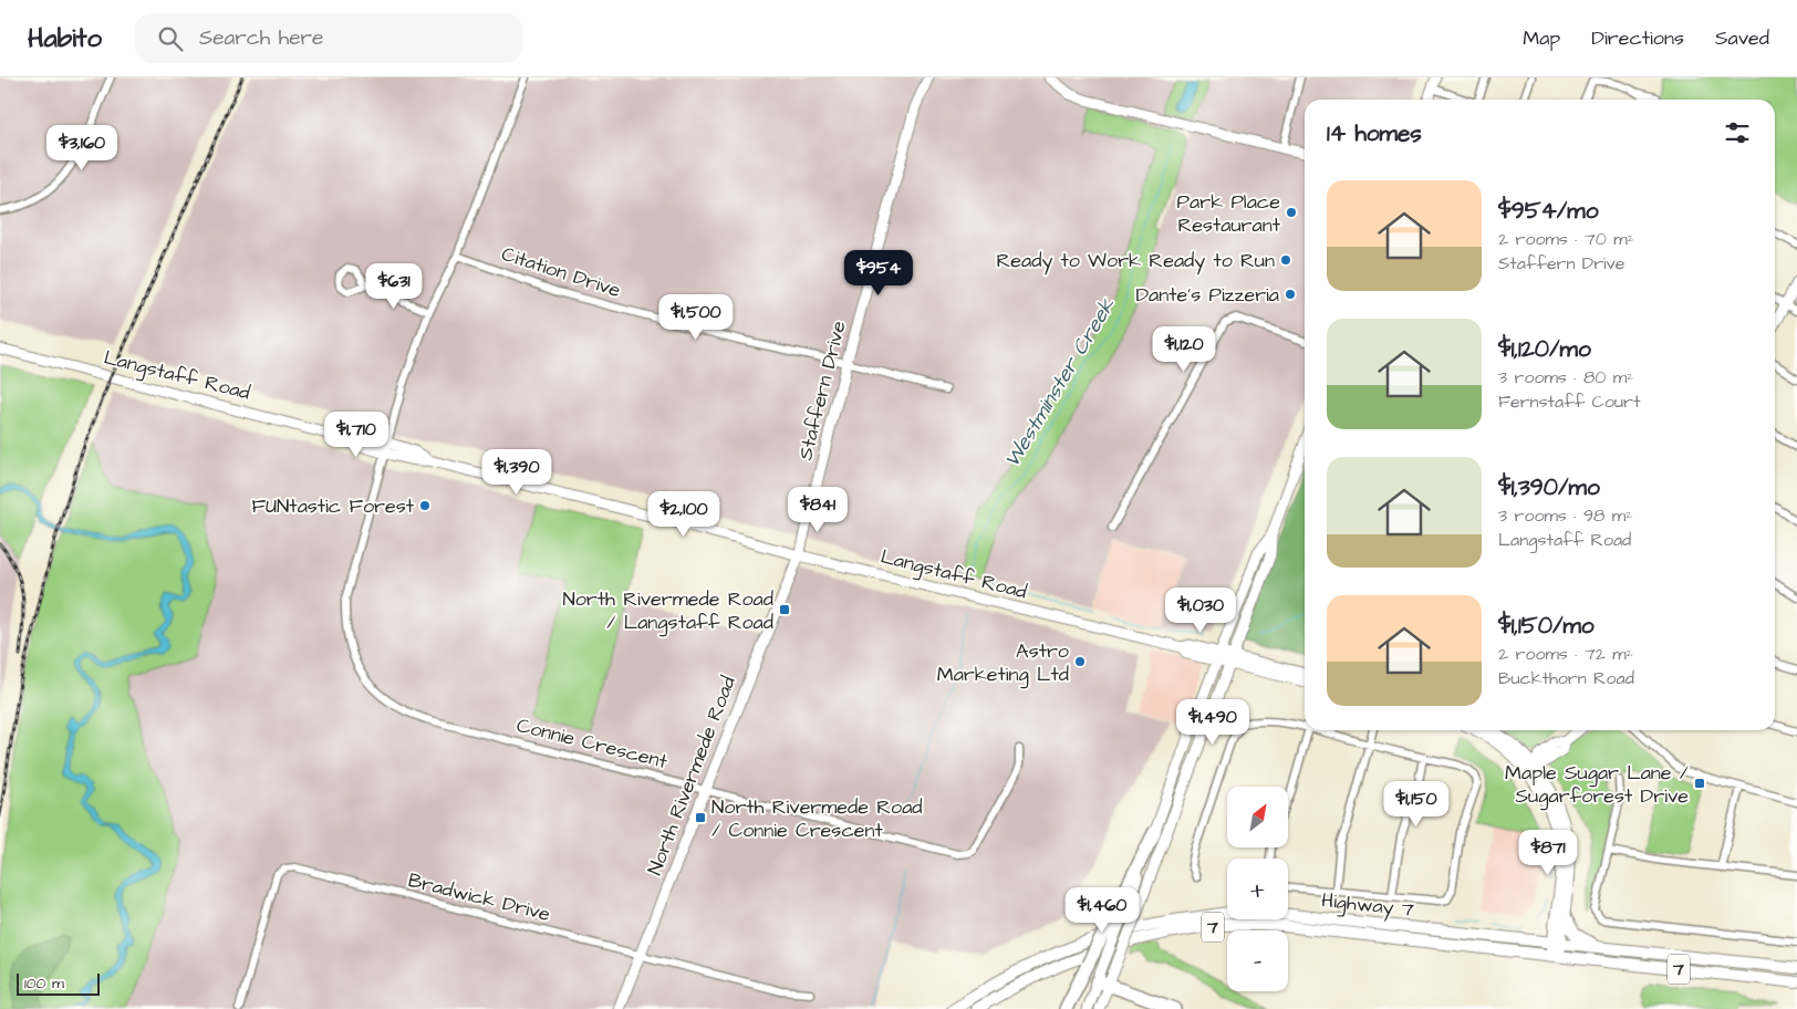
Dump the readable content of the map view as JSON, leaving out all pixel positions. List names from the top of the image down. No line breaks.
{"streets":{"main road":["Langstaff Road","Staffern Drive","North Rivermede Road","Highway 7","7"],"street":["Citation Drive","Connie Crescent","Bradwick Drive"]},"crossings":[["Citation Drive","Staffern Drive"],["Citation Drive","Connie Crescent"],["Langstaff Road","Staffern Drive"],["Langstaff Road","Connie Crescent"],["Langstaff Road","North Rivermede Road"],["Staffern Drive","North Rivermede Road"],["Connie Crescent","North Rivermede Road"],["North Rivermede Road","Bradwick Drive"]],"water":["Westminster Creek"],"places":{"other":["Park Place Restaurant","Ready to Work Ready to Run","Dante's Pizzeria","FUNtastic Forest","Astro Marketing Ltd"],"transit":["North Rivermede Road / Langstaff Road","Maple Sugar Lane / Sugarforest Drive","North Rivermede Road / Connie Crescent"]},"scale_bar":"100 m","north":"top right","page":{"header":"Habito","search":"Search here","nav":["Map","Directions","Saved"],"heading":"14 homes","price":["$3,160","$954","$631","$1,500","$1,120","$1,710","$1,390","$841","$2,100","$1,030","$1,490","$1,150","$871","$1,460"],"list":[{"name":"$954/mo","note":"2 rooms · 70 m² · Staffern Drive"},{"name":"$1,120/mo","note":"3 rooms · 80 m² · Fernstaff Court"},{"name":"$1,390/mo","note":"3 rooms · 98 m² · Langstaff Road"},{"name":"$1,150/mo","note":"2 rooms · 72 m² · Buckthorn Road"}],"map_buttons":["+","−"],"scale":"100 m"}}
